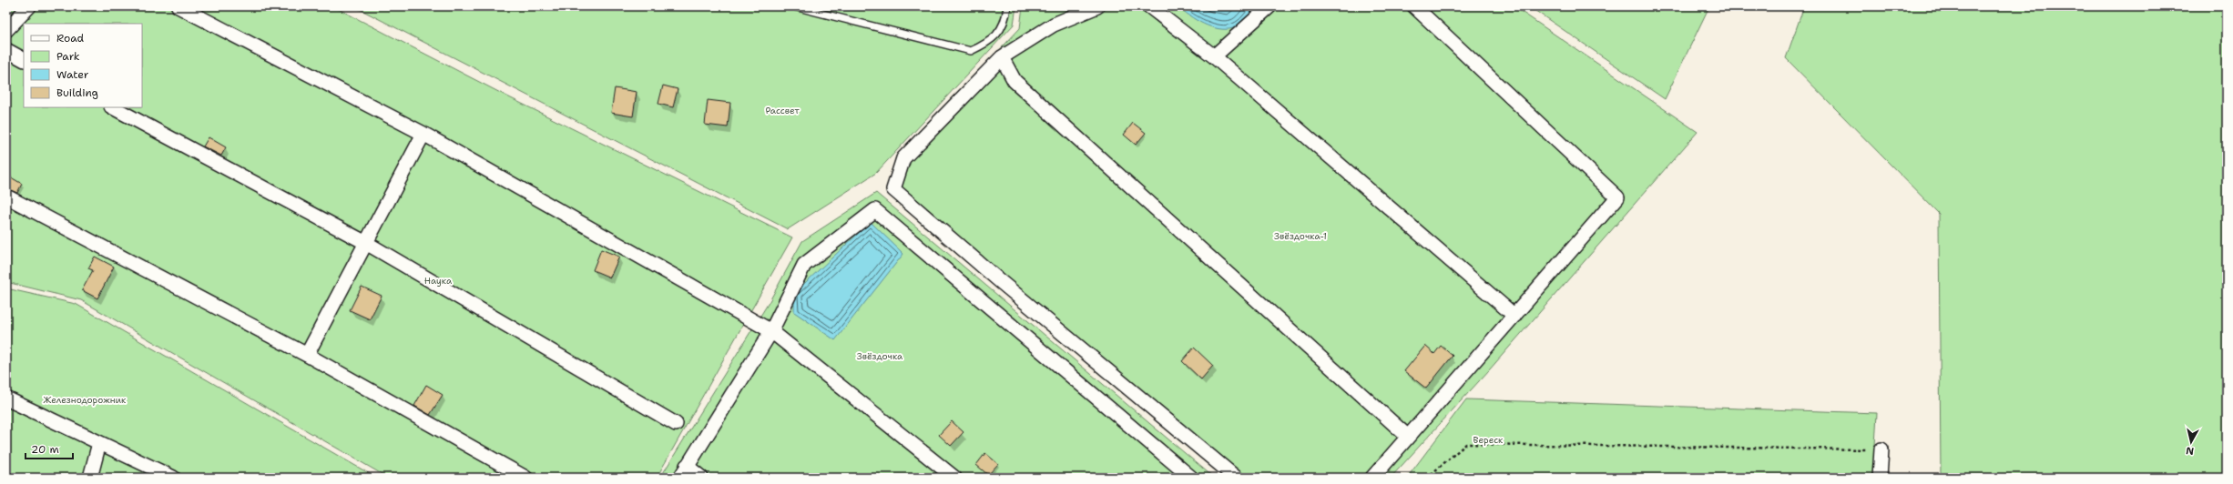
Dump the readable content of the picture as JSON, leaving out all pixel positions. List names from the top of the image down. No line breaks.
{"parks":["Рассвет","Звёздочка-1","Наука","Звёздочка","Железнодорожник","Вереск"],"legend":["Road","Park","Water","Building"],"scale_bar":"20 m","north":"bottom"}
